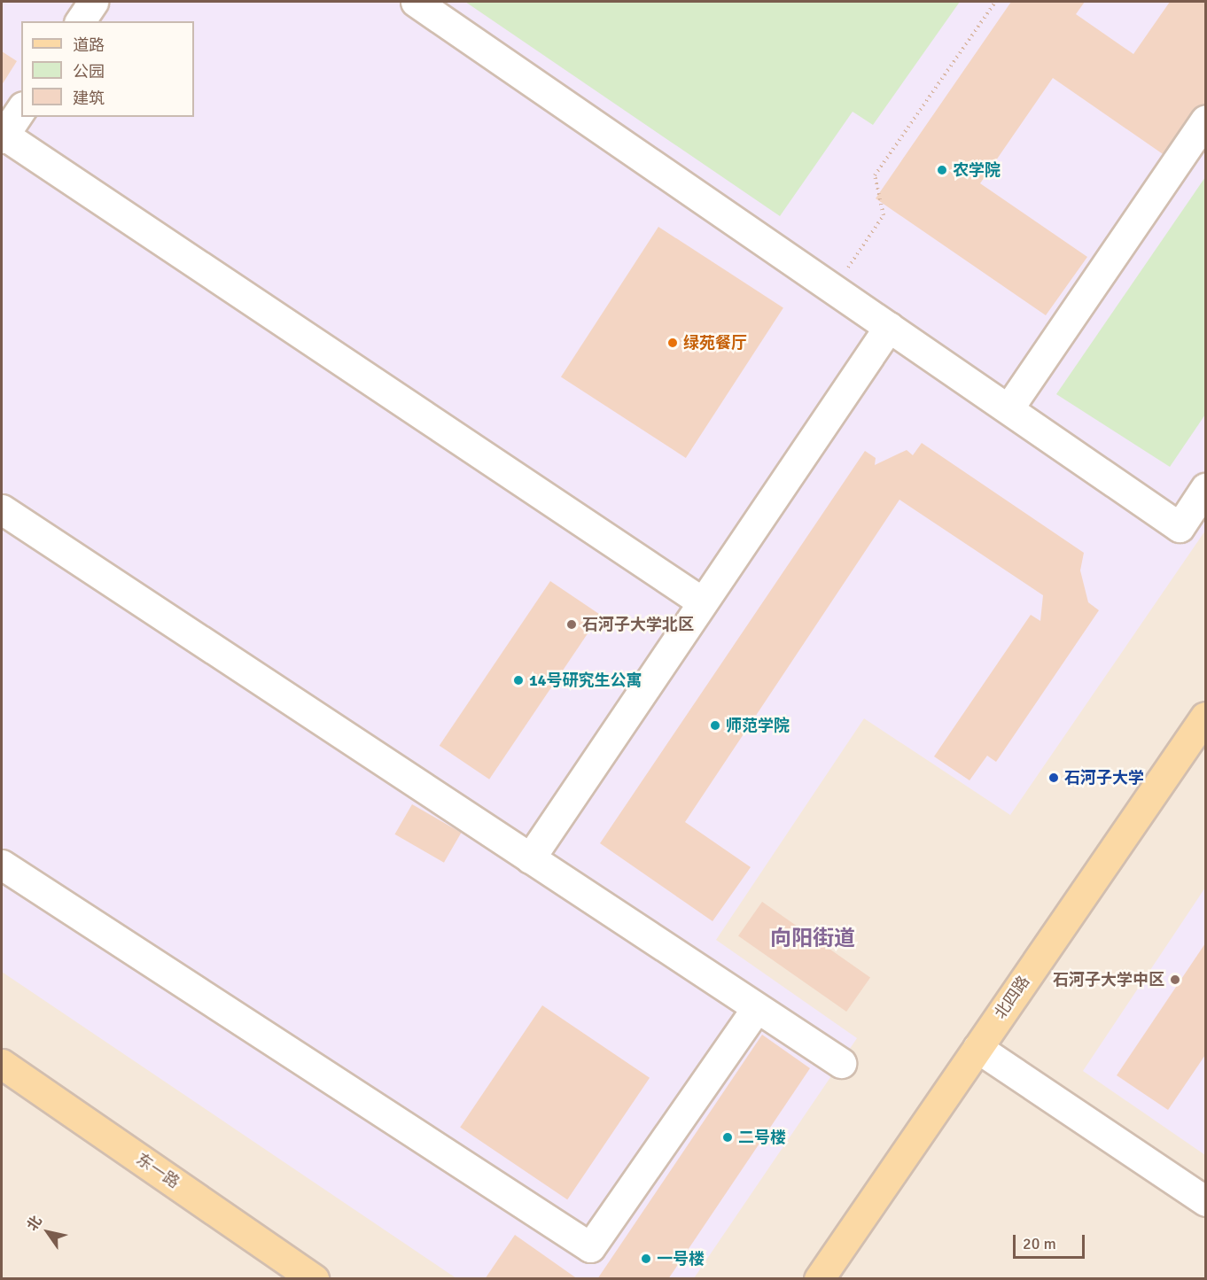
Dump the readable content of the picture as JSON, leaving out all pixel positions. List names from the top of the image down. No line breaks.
{"streets":{"main road":["北四路","东一路"]},"districts":["向阳街道"],"places":["农学院","绿苑餐厅","石河子大学北区","14号研究生公寓","师范学院","石河子大学","石河子大学中区","二号楼","一号楼"],"legend":["道路","公园","建筑"],"scale_bar":"20 m","north":"top left"}
